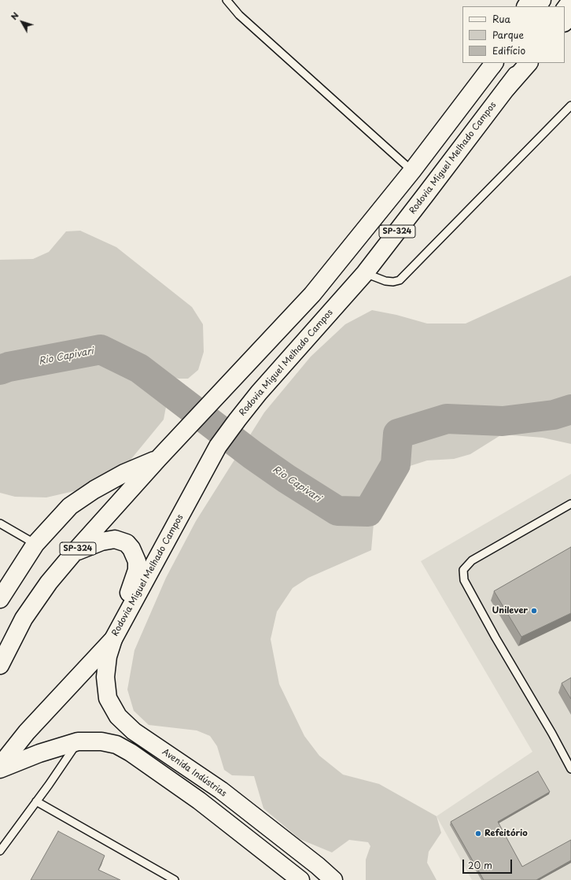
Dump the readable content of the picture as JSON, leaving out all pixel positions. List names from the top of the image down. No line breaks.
{"streets":{"main road":["Rodovia Miguel Melhado Campos","SP-324","Avenida Indústrias"]},"crossings":[["Rodovia Miguel Melhado Campos","Avenida Indústrias"]],"water":["Rio Capivari"],"places":["Unilever","Refeitório"],"legend":["Rua","Parque","Edifício"],"scale_bar":"20 m","north":"top left"}
